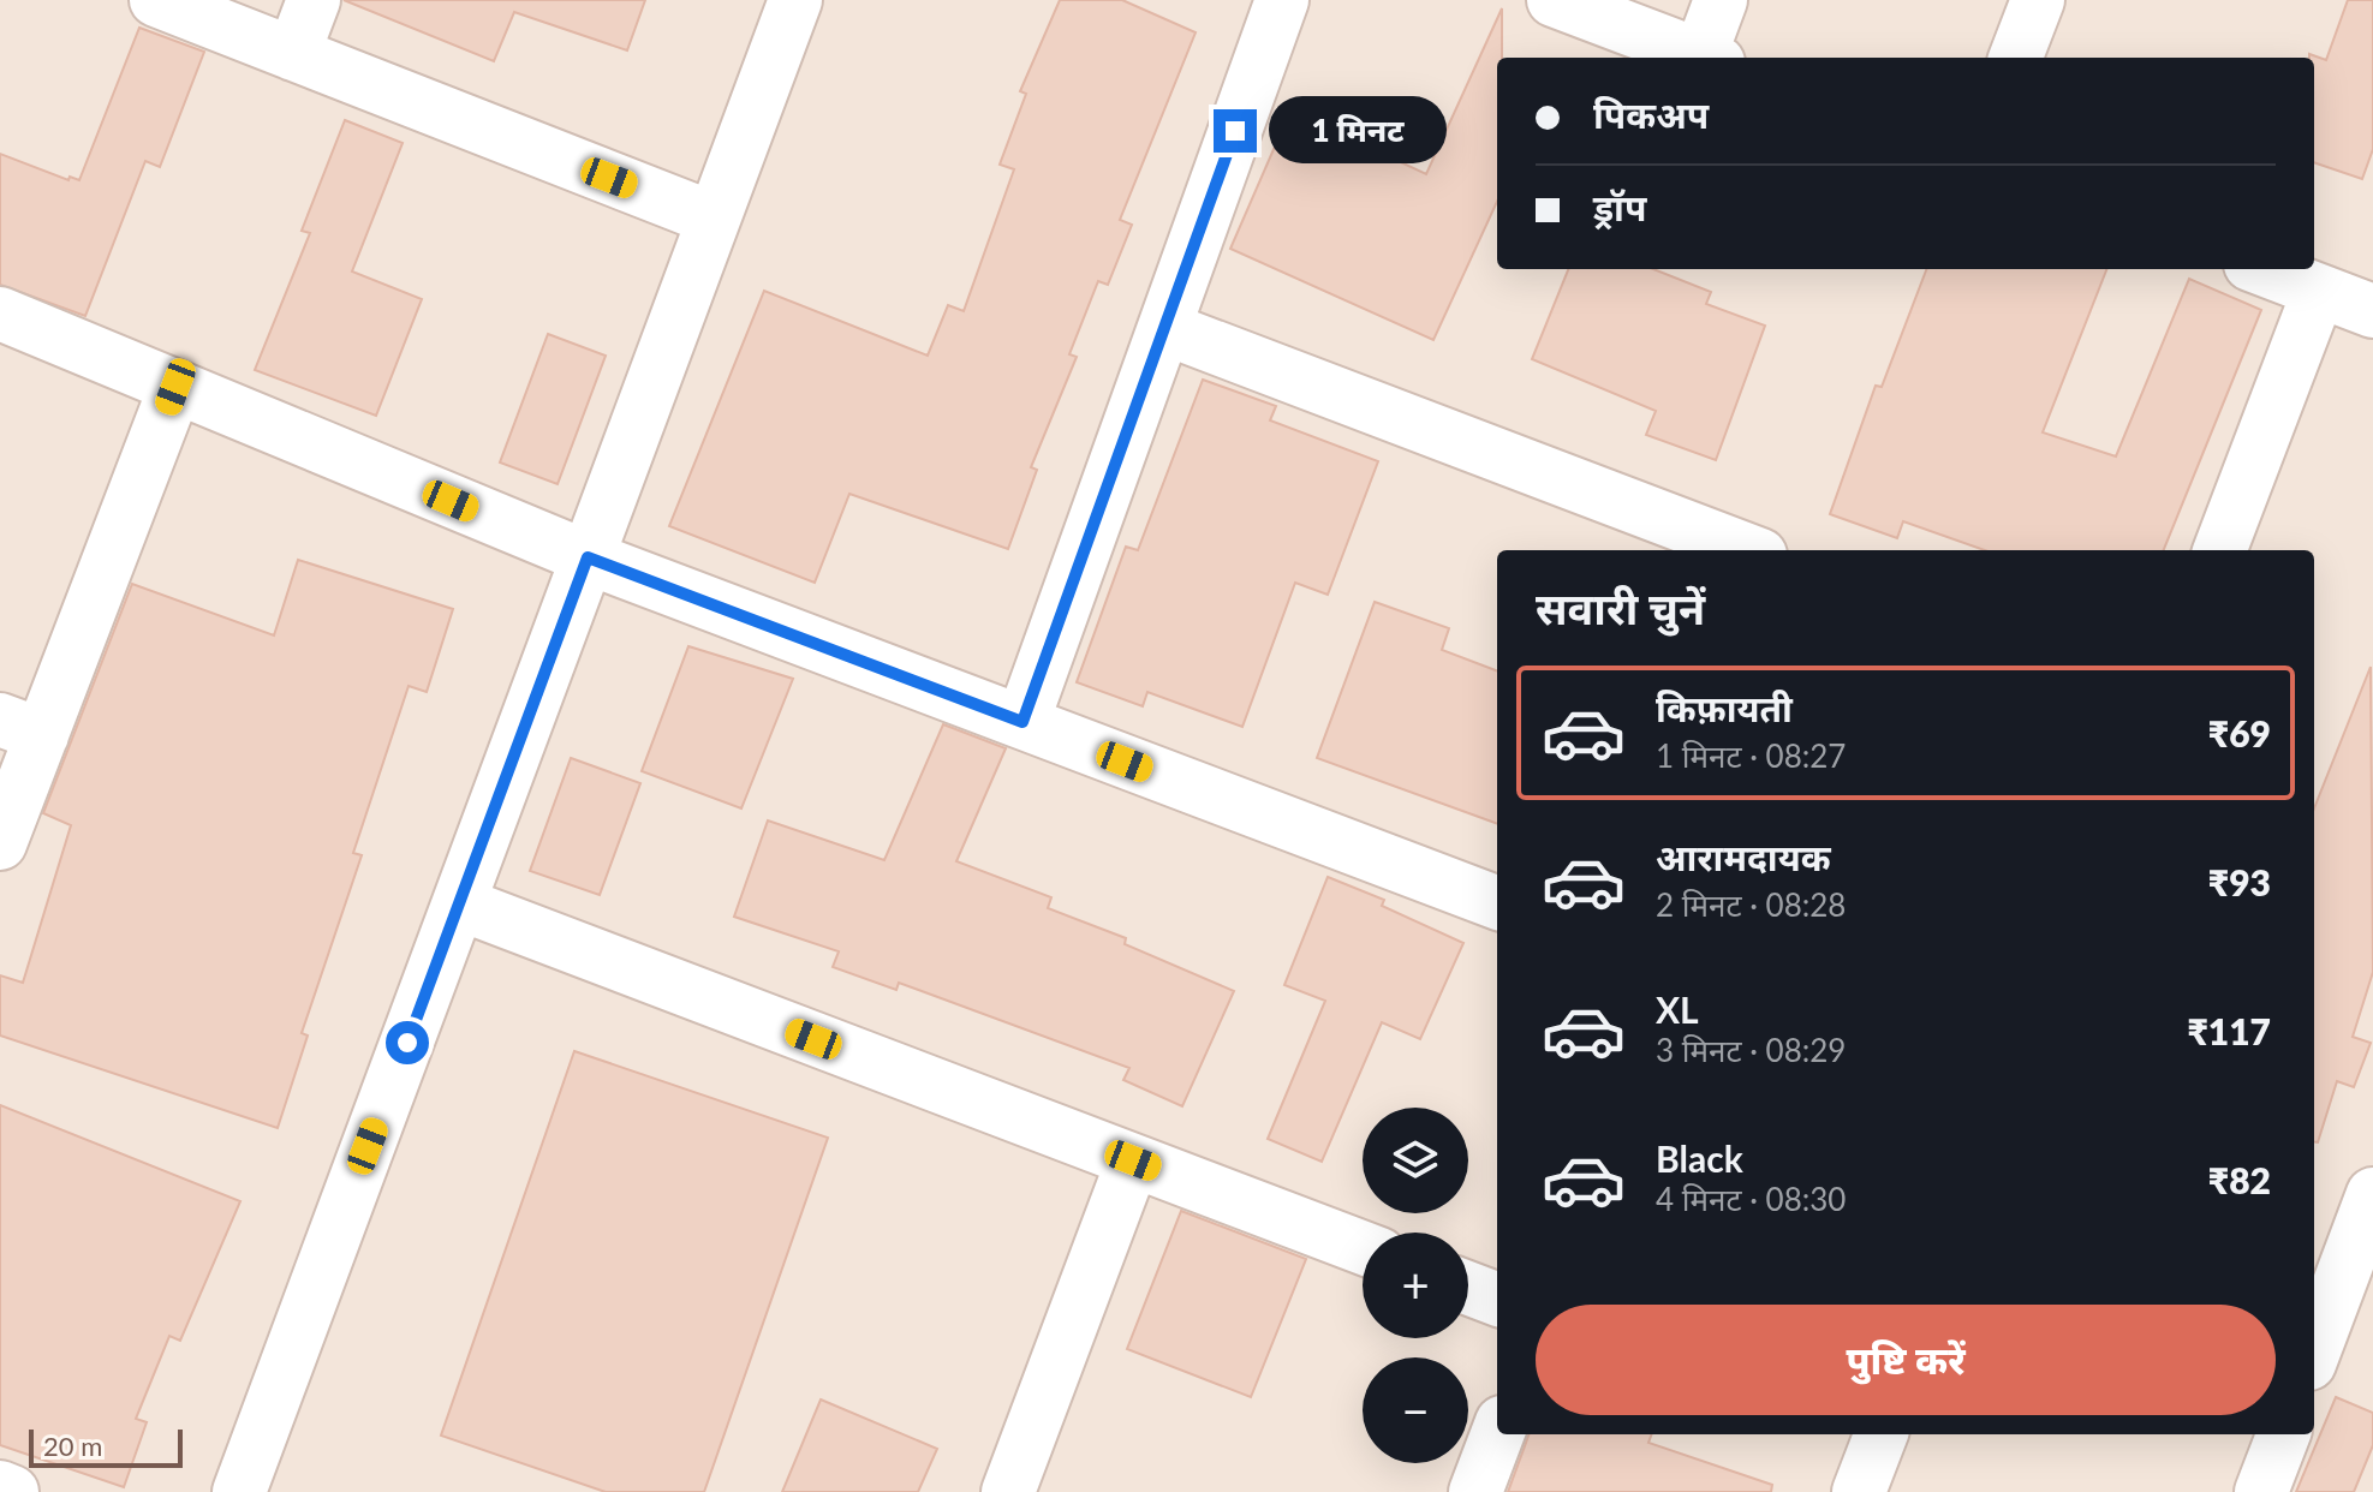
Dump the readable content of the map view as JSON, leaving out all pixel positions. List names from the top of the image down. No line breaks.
{"scale_bar":"20 m","page":{"banner":["पिकअप","ड्रॉप"],"bubble":"1 मिनट","heading":"सवारी चुनें","list":[{"name":"किफ़ायती","note":"1 मिनट · 08:27","value":"₹69"},{"name":"आरामदायक","note":"2 मिनट · 08:28","value":"₹93"},{"name":"XL","note":"3 मिनट · 08:29","value":"₹117"},{"name":"Black","note":"4 मिनट · 08:30","value":"₹82"}],"map_buttons":["+","−"],"buttons":"पुष्टि करें","scale":"20 m"}}
